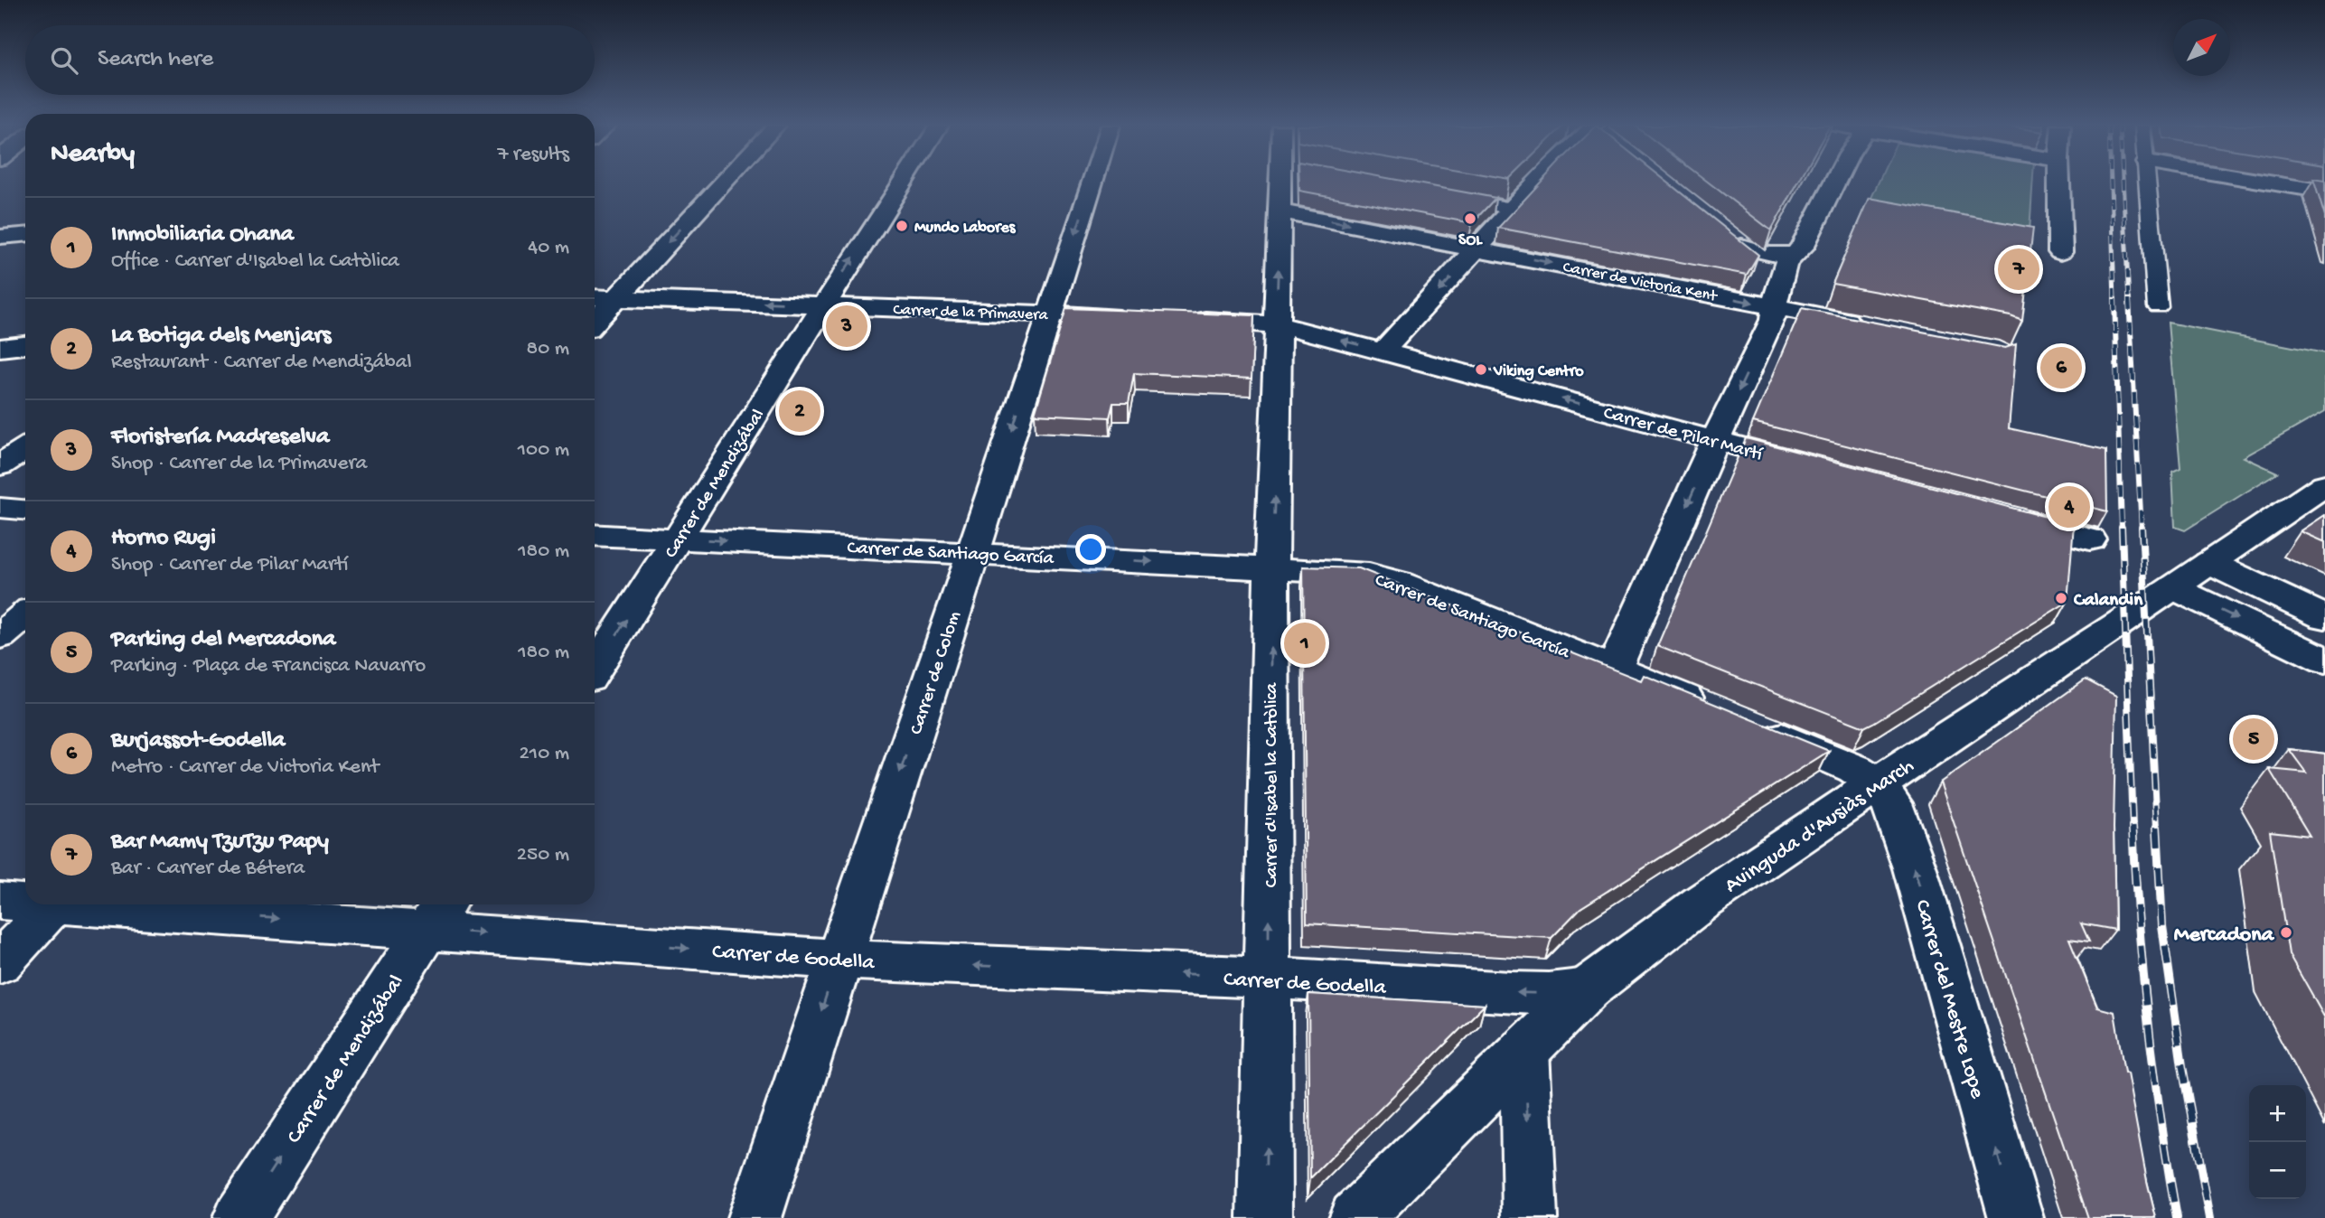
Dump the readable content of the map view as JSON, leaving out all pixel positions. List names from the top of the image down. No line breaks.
{"streets":{"street":["Carrer de Victoria Kent","Carrer de la Primavera","Carrer de Pilar Martí","Carrer de Mendizábal","Carrer de Santiago García","Carrer de Colom","Carrer d'Isabel la Catòlica","Avinguda d'Ausiàs March","Carrer de Godella","Carrer del Mestre Lope"]},"crossings":[["Carrer de Victoria Kent","Carrer d'Isabel la Catòlica"],["Carrer de la Primavera","Carrer de Mendizábal"],["Carrer de la Primavera","Carrer de Colom"],["Carrer de Pilar Martí","Carrer d'Isabel la Catòlica"],["Carrer de Mendizábal","Carrer de Santiago García"],["Carrer de Mendizábal","Carrer de Godella"],["Carrer de Santiago García","Carrer de Colom"],["Carrer de Santiago García","Carrer d'Isabel la Catòlica"],["Carrer de Santiago García","Avinguda d'Ausiàs March"],["Carrer de Santiago García","Carrer del Mestre Lope"],["Carrer de Colom","Carrer de Godella"],["Carrer d'Isabel la Catòlica","Carrer de Godella"],["Avinguda d'Ausiàs March","Carrer de Godella"],["Avinguda d'Ausiàs March","Carrer del Mestre Lope"]],"one_way":["Carrer de Victoria Kent","Carrer de la Primavera","Carrer de Pilar Martí","Carrer de Mendizábal","Carrer de Santiago García","Carrer de Colom","Carrer d'Isabel la Catòlica","Carrer del Mestre Lope"],"places":["SOL","Mundo Labores","Viking Centro","Calandin","Mercadona"],"north":"top right","page":{"search":"Search here","heading":["Nearby","7 results"],"list":[{"mark":"1","name":"Inmobiliaria Ohana","note":"Office · Carrer d'Isabel la Catòlica","value":"40 m"},{"mark":"2","name":"La Botiga dels Menjars","note":"Restaurant · Carrer de Mendizábal","value":"80 m"},{"mark":"3","name":"Floristería Madreselva","note":"Shop · Carrer de la Primavera","value":"100 m"},{"mark":"4","name":"Horno Rugi","note":"Shop · Carrer de Pilar Martí","value":"180 m"},{"mark":"5","name":"Parking del Mercadona","note":"Parking · Plaça de Francisca Navarro","value":"180 m"},{"mark":"6","name":"Burjassot-Godella","note":"Metro · Carrer de Victoria Kent","value":"210 m"},{"mark":"7","name":"Bar Mamy TzuTzu Papy","note":"Bar · Carrer de Bétera","value":"250 m"}],"pins":["7","3","6","2","4","1","5"],"map_buttons":["+","−"]}}
